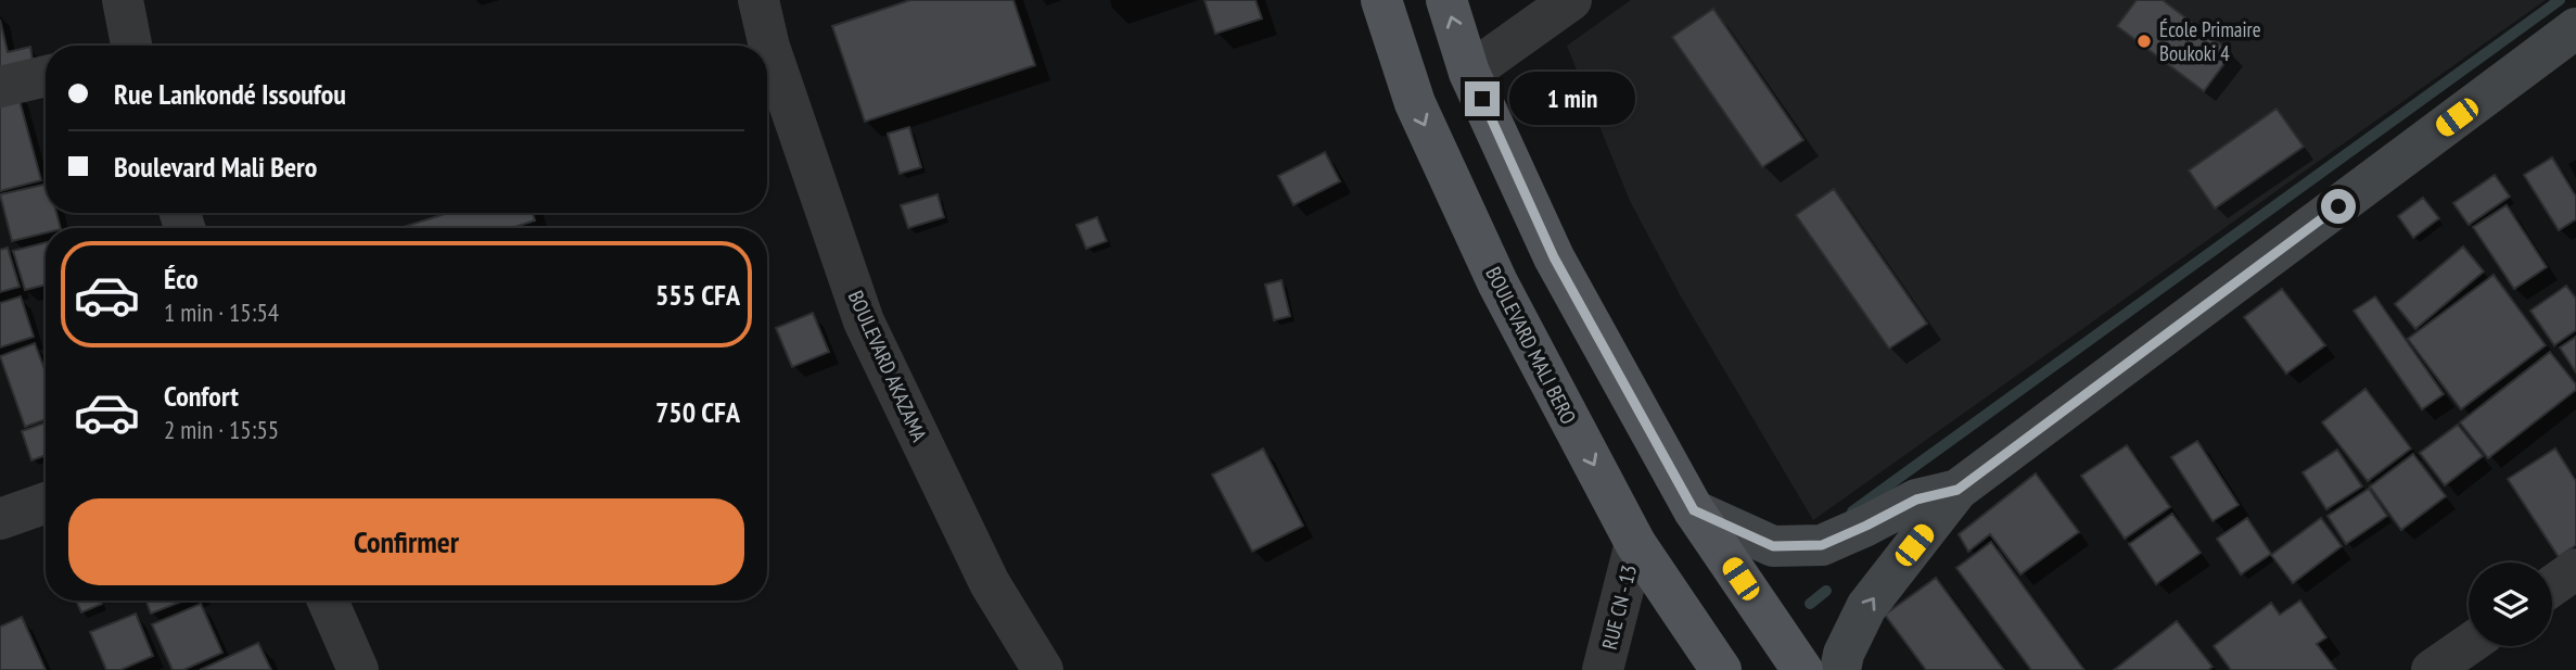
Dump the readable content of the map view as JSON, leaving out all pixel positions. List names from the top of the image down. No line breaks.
{"streets":{"main road":["BOULEVARD MALI BERO"],"street":["BOULEVARD AKAZAMA","RUE CN - 13"]},"crossings":[["BOULEVARD MALI BERO","RUE CN - 13"]],"places":["École Primaire Boukoki 4"],"page":{"banner":["Rue Lankondé Issoufou","Boulevard Mali Bero"],"bubble":"1 min","list":[{"name":"Éco","note":"1 min · 15:54","value":"555 CFA"},{"name":"Confort","note":"2 min · 15:55","value":"750 CFA"}],"buttons":"Confirmer"}}
